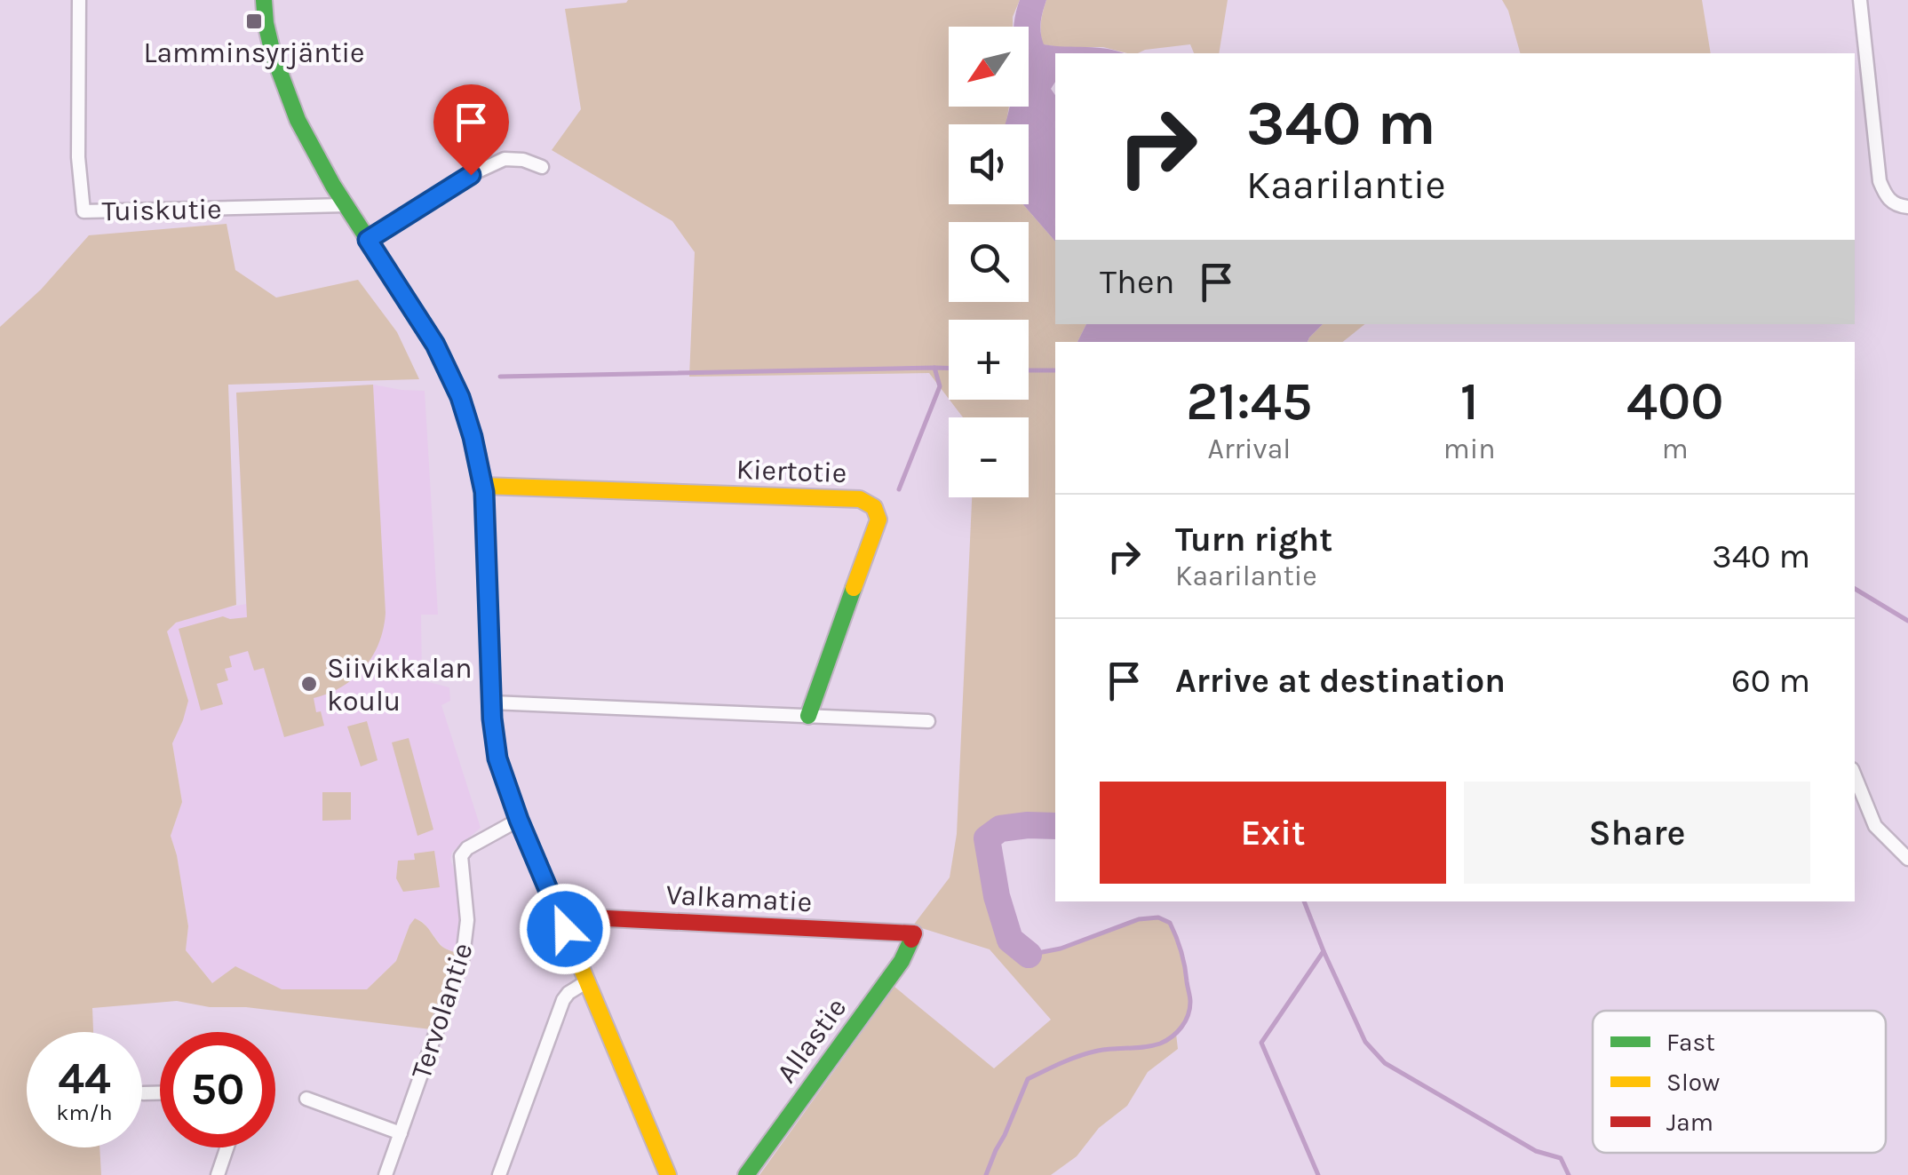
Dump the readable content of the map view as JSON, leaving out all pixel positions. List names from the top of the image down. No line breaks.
{"streets":{"main road":["Kiertotie","Valkamatie","Allastie"],"street":["Tuiskutie","Tervolantie"]},"crossings":[["Valkamatie","Allastie"]],"places":{"transit":["Lamminsyrjäntie"],"other":["Siivikkalan koulu"]},"legend":["Fast","Slow","Jam"],"north":"bottom left","page":{"map_buttons":["+","−"],"turn":["340 m","Kaarilantie"],"then":"Then","eta":["21:45","Arrival","1","min","400","m"],"list":[{"name":"Turn right","note":"Kaarilantie","value":"340 m"},{"name":"Arrive at destination","value":"60 m"}],"buttons":["Exit","Share"],"speed":"44 km/h","limit":"50"}}
